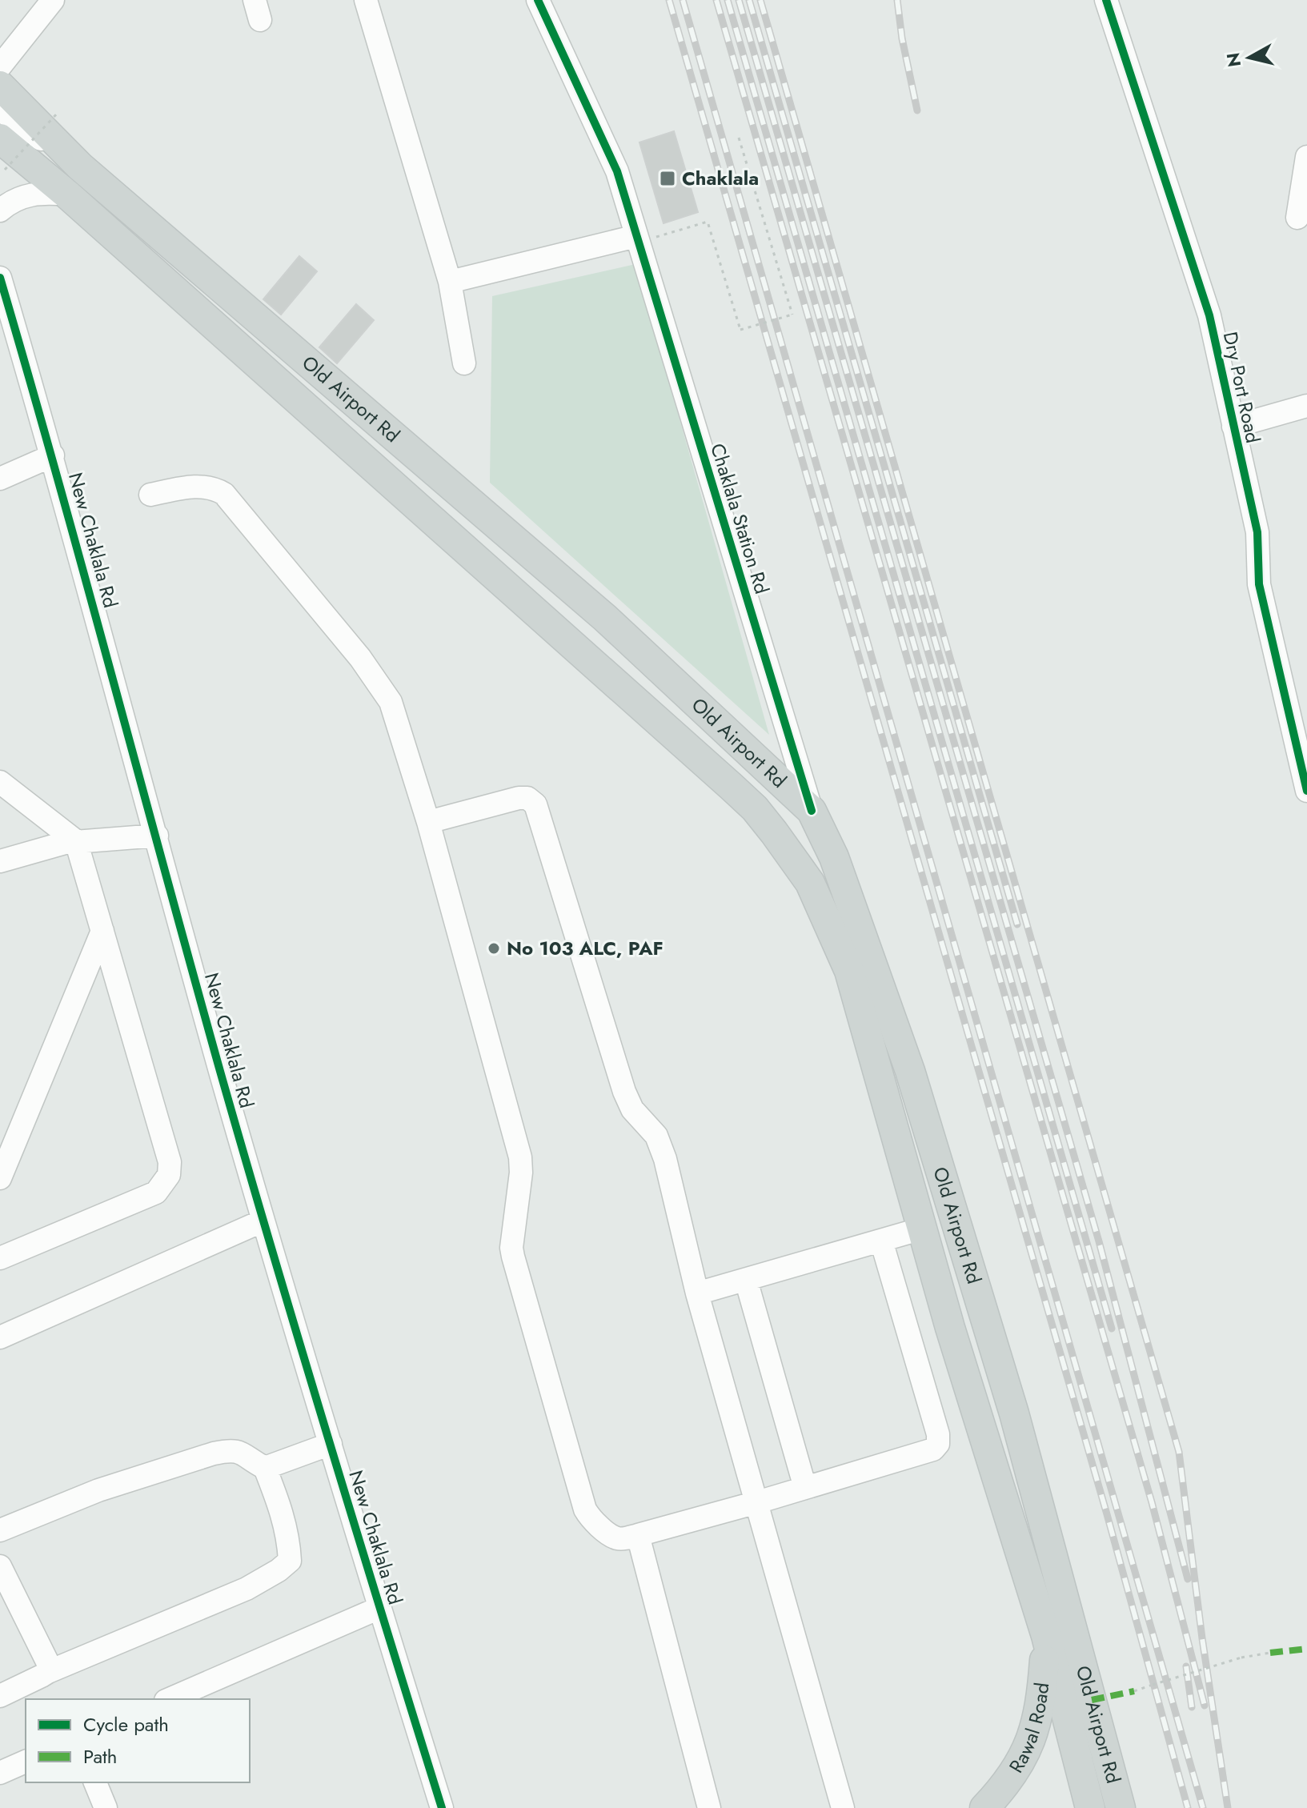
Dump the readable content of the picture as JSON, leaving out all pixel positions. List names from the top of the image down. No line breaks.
{"streets":{"main road":["Old Airport Rd","Rawal Road"],"street":["Dry Port Road","Chaklala Station Rd","New Chaklala Rd"]},"crossings":[["Old Airport Rd","Chaklala Station Rd"],["Old Airport Rd","Rawal Road"]],"places":{"transit":["Chaklala"],"other":["No 103 ALC, PAF"]},"legend":["Cycle path","Path"],"north":"left"}
